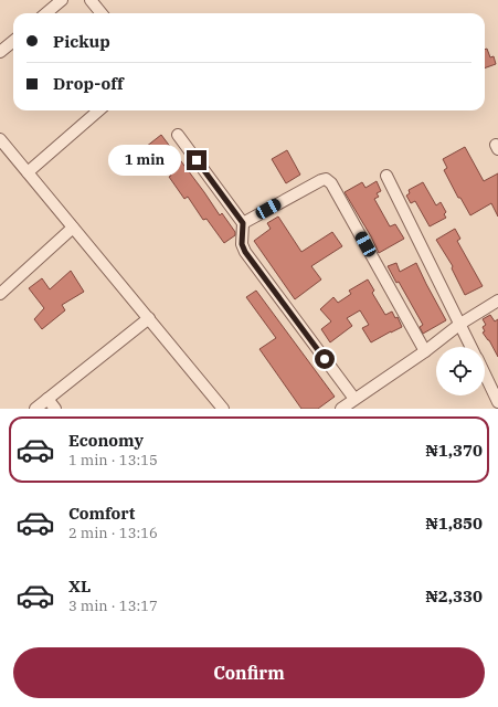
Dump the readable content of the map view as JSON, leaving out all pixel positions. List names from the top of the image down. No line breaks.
{"page":{"banner":["Pickup","Drop-off"],"bubble":"1 min","list":[{"name":"Economy","note":"1 min · 13:15","value":"₦1,370"},{"name":"Comfort","note":"2 min · 13:16","value":"₦1,850"},{"name":"XL","note":"3 min · 13:17","value":"₦2,330"}],"buttons":"Confirm"}}
